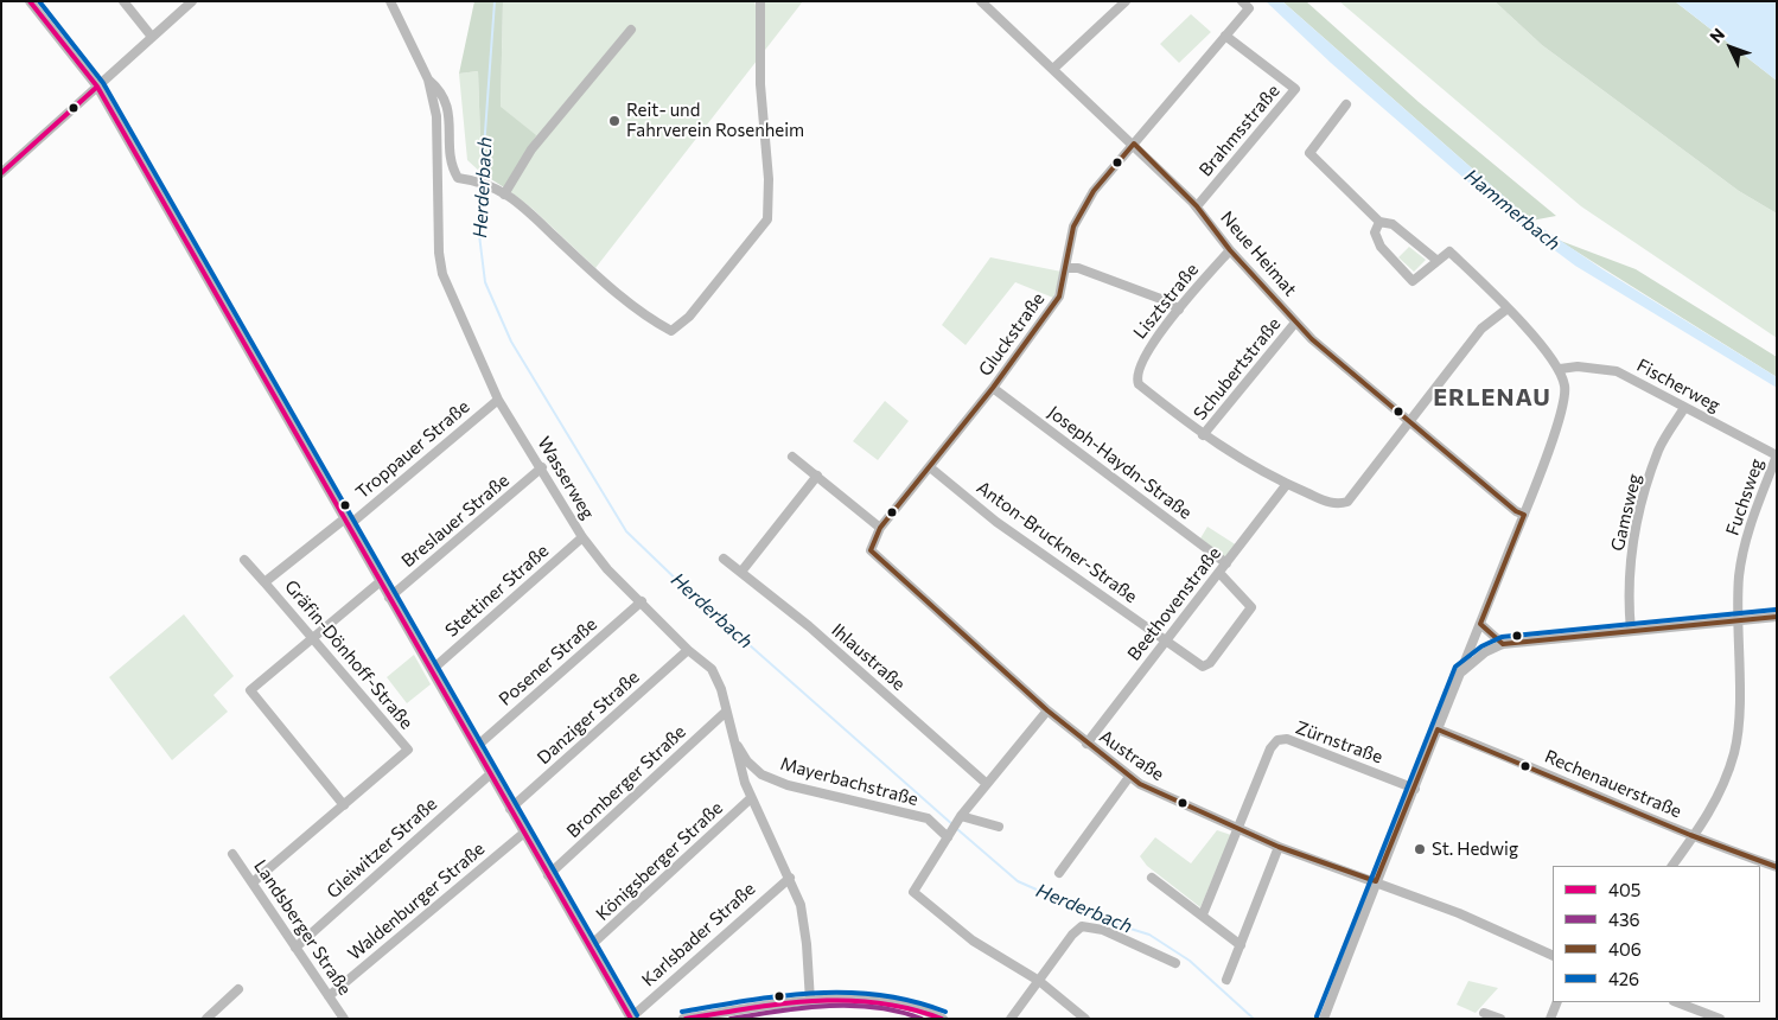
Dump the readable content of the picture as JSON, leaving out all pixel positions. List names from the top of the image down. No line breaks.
{"streets":{"street":["Brahmsstraße","Neue Heimat","Lisztstraße","Gluckstraße","Schubertstraße","Fischerweg","Troppauer Straße","Joseph-Haydn-Straße","Wasserweg","Fuchsweg","Gamsweg","Breslauer Straße","Anton-Bruckner-Straße","Stettiner Straße","Beethovenstraße","Gräfin-Dönhoff-Straße","Ihlaustraße","Posener Straße","Danziger Straße","Zürnstraße","Austraße","Bromberger Straße","Mayerbachstraße","Rechenauerstraße","Gleiwitzer Straße","Königsberger Straße","Waldenburger Straße","Landsberger Straße","Karlsbader Straße"]},"crossings":[["Brahmsstraße","Neue Heimat"],["Brahmsstraße","Gluckstraße"],["Neue Heimat","Lisztstraße"],["Neue Heimat","Gluckstraße"],["Neue Heimat","Schubertstraße"],["Lisztstraße","Schubertstraße"],["Gluckstraße","Joseph-Haydn-Straße"],["Gluckstraße","Anton-Bruckner-Straße"],["Gluckstraße","Austraße"],["Fischerweg","Fuchsweg"],["Fischerweg","Gamsweg"],["Troppauer Straße","Wasserweg"],["Troppauer Straße","Gräfin-Dönhoff-Straße"],["Joseph-Haydn-Straße","Beethovenstraße"],["Wasserweg","Breslauer Straße"],["Wasserweg","Stettiner Straße"],["Wasserweg","Posener Straße"],["Wasserweg","Danziger Straße"],["Wasserweg","Bromberger Straße"],["Wasserweg","Mayerbachstraße"],["Wasserweg","Königsberger Straße"],["Wasserweg","Karlsbader Straße"],["Fuchsweg","Rechenauerstraße"],["Anton-Bruckner-Straße","Beethovenstraße"],["Beethovenstraße","Austraße"],["Zürnstraße","Austraße"],["Gleiwitzer Straße","Landsberger Straße"],["Waldenburger Straße","Landsberger Straße"]],"districts":["ERLENAU"],"water":["Herderbach","Hammerbach"],"places":["Reit- und Fahrverein Rosenheim","St. Hedwig"],"lines":["transit line 405","transit line 426","transit line 406","transit line 436"],"legend":["405","436","406","426"],"north":"top left"}
